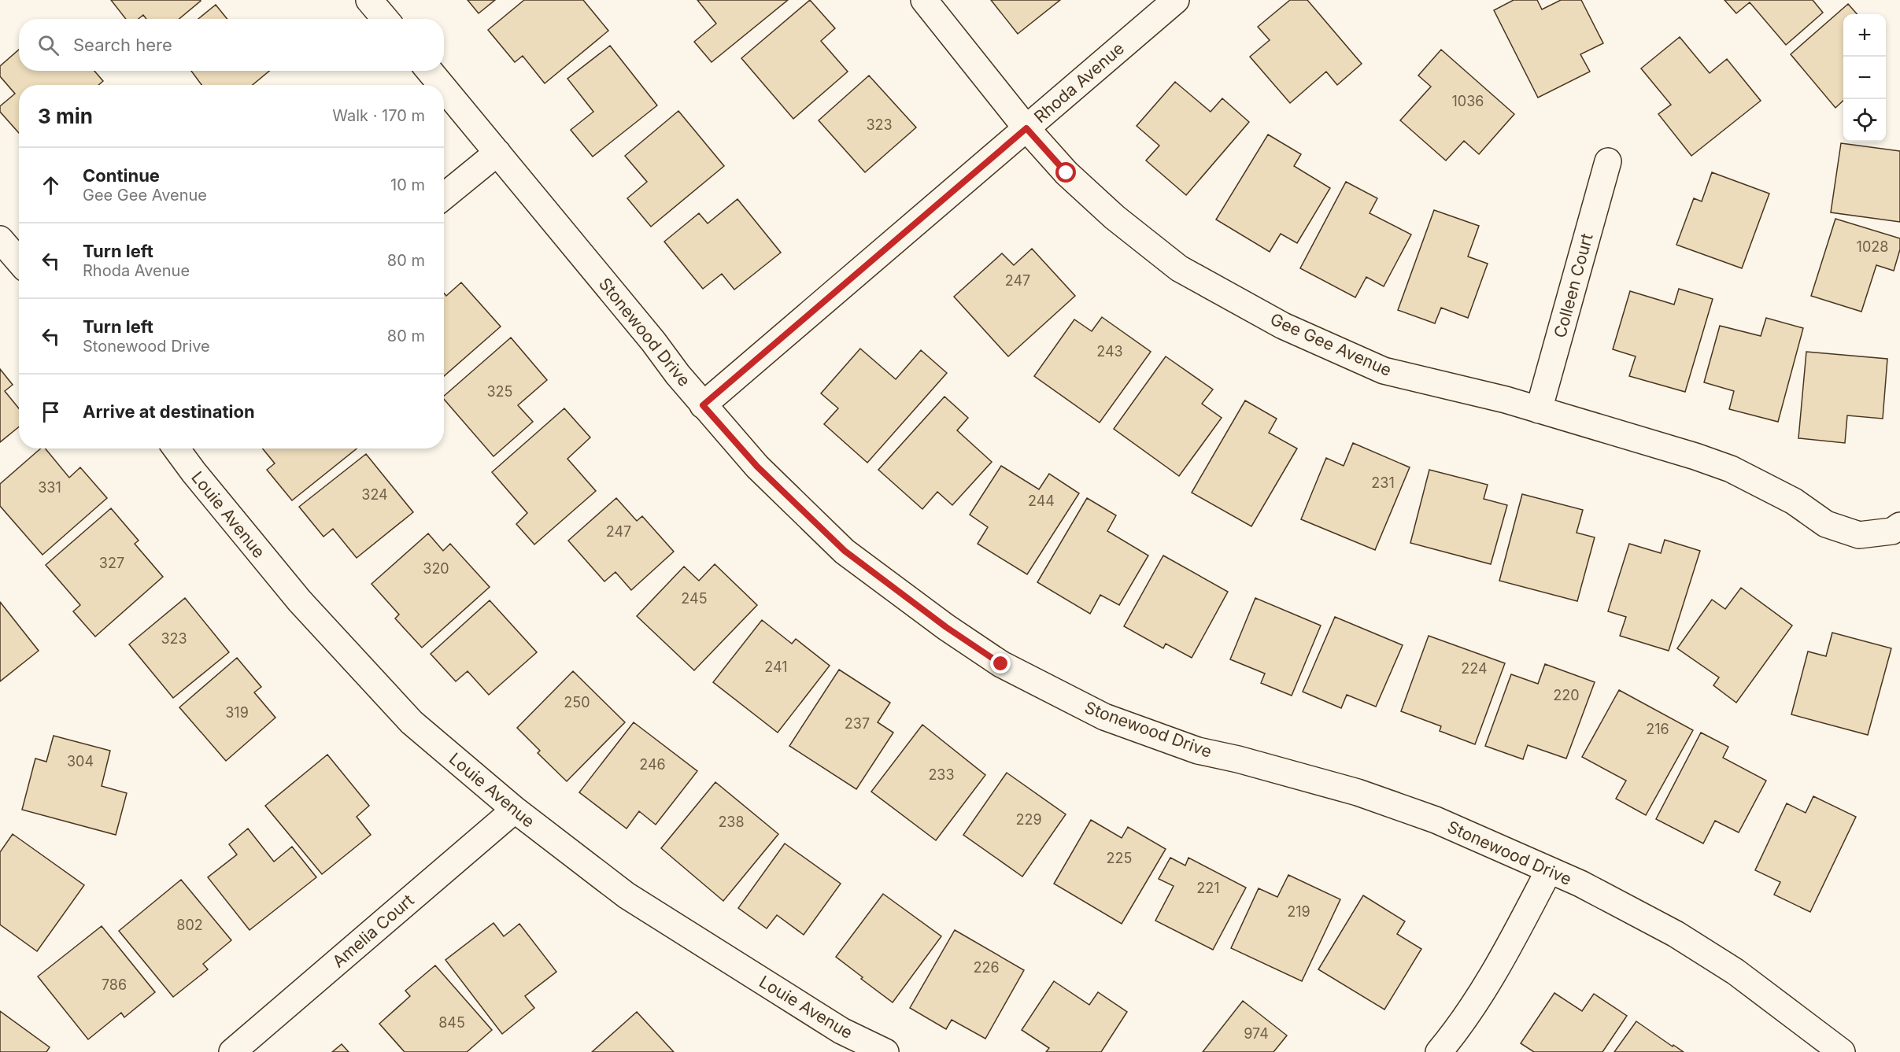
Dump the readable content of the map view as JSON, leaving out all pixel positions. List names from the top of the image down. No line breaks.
{"streets":{"street":["Rhoda Avenue","Colleen Court","Stonewood Drive","Gee Gee Avenue","Louie Avenue","Amelia Court"]},"crossings":[["Rhoda Avenue","Stonewood Drive"],["Rhoda Avenue","Gee Gee Avenue"],["Colleen Court","Gee Gee Avenue"],["Louie Avenue","Amelia Court"]],"house_numbers":["1036","323","1028","247","243","325","231","331","324","244","247","327","320","245","323","241","224","220","250","319","237","216","304","246","233","229","238","225","221","219","802","226","786","845","974"],"page":{"map_buttons":["+","−"],"search":"Search here","heading":["3 min","Walk · 170 m"],"list":[["Continue","Gee Gee Avenue","10 m"],["Turn left","Rhoda Avenue","80 m"],["Turn left","Stonewood Drive","80 m"],"Arrive at destination"]}}
